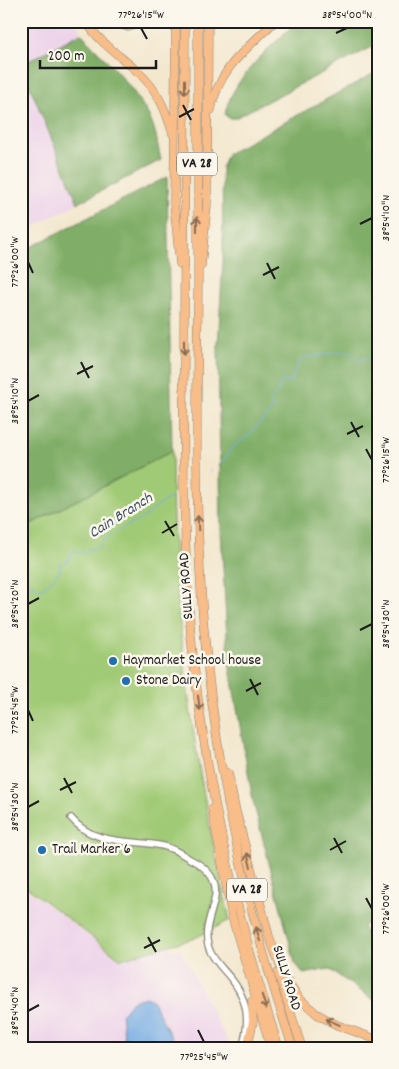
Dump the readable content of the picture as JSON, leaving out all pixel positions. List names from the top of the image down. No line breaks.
{"streets":{"highway":["VA 28","SULLY ROAD"]},"water":["Cain Branch"],"places":["Haymarket School house","Stone Dairy","Trail Marker 6"],"scale_bar":"200 m","coordinates":["77°26'15\"W","38°54'00\"N","38°54'10\"N","77°26'00\"W","38°54'20\"N","38°54'30\"N","77°25'45\"W","38°54'40\"N"]}
